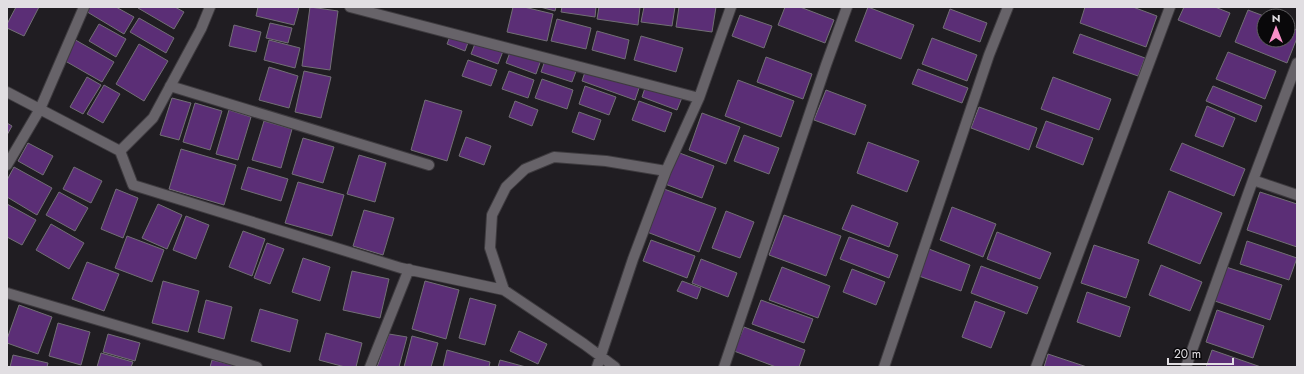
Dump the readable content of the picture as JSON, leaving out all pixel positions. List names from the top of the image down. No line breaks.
{"scale_bar":"20 m","north":"top"}
